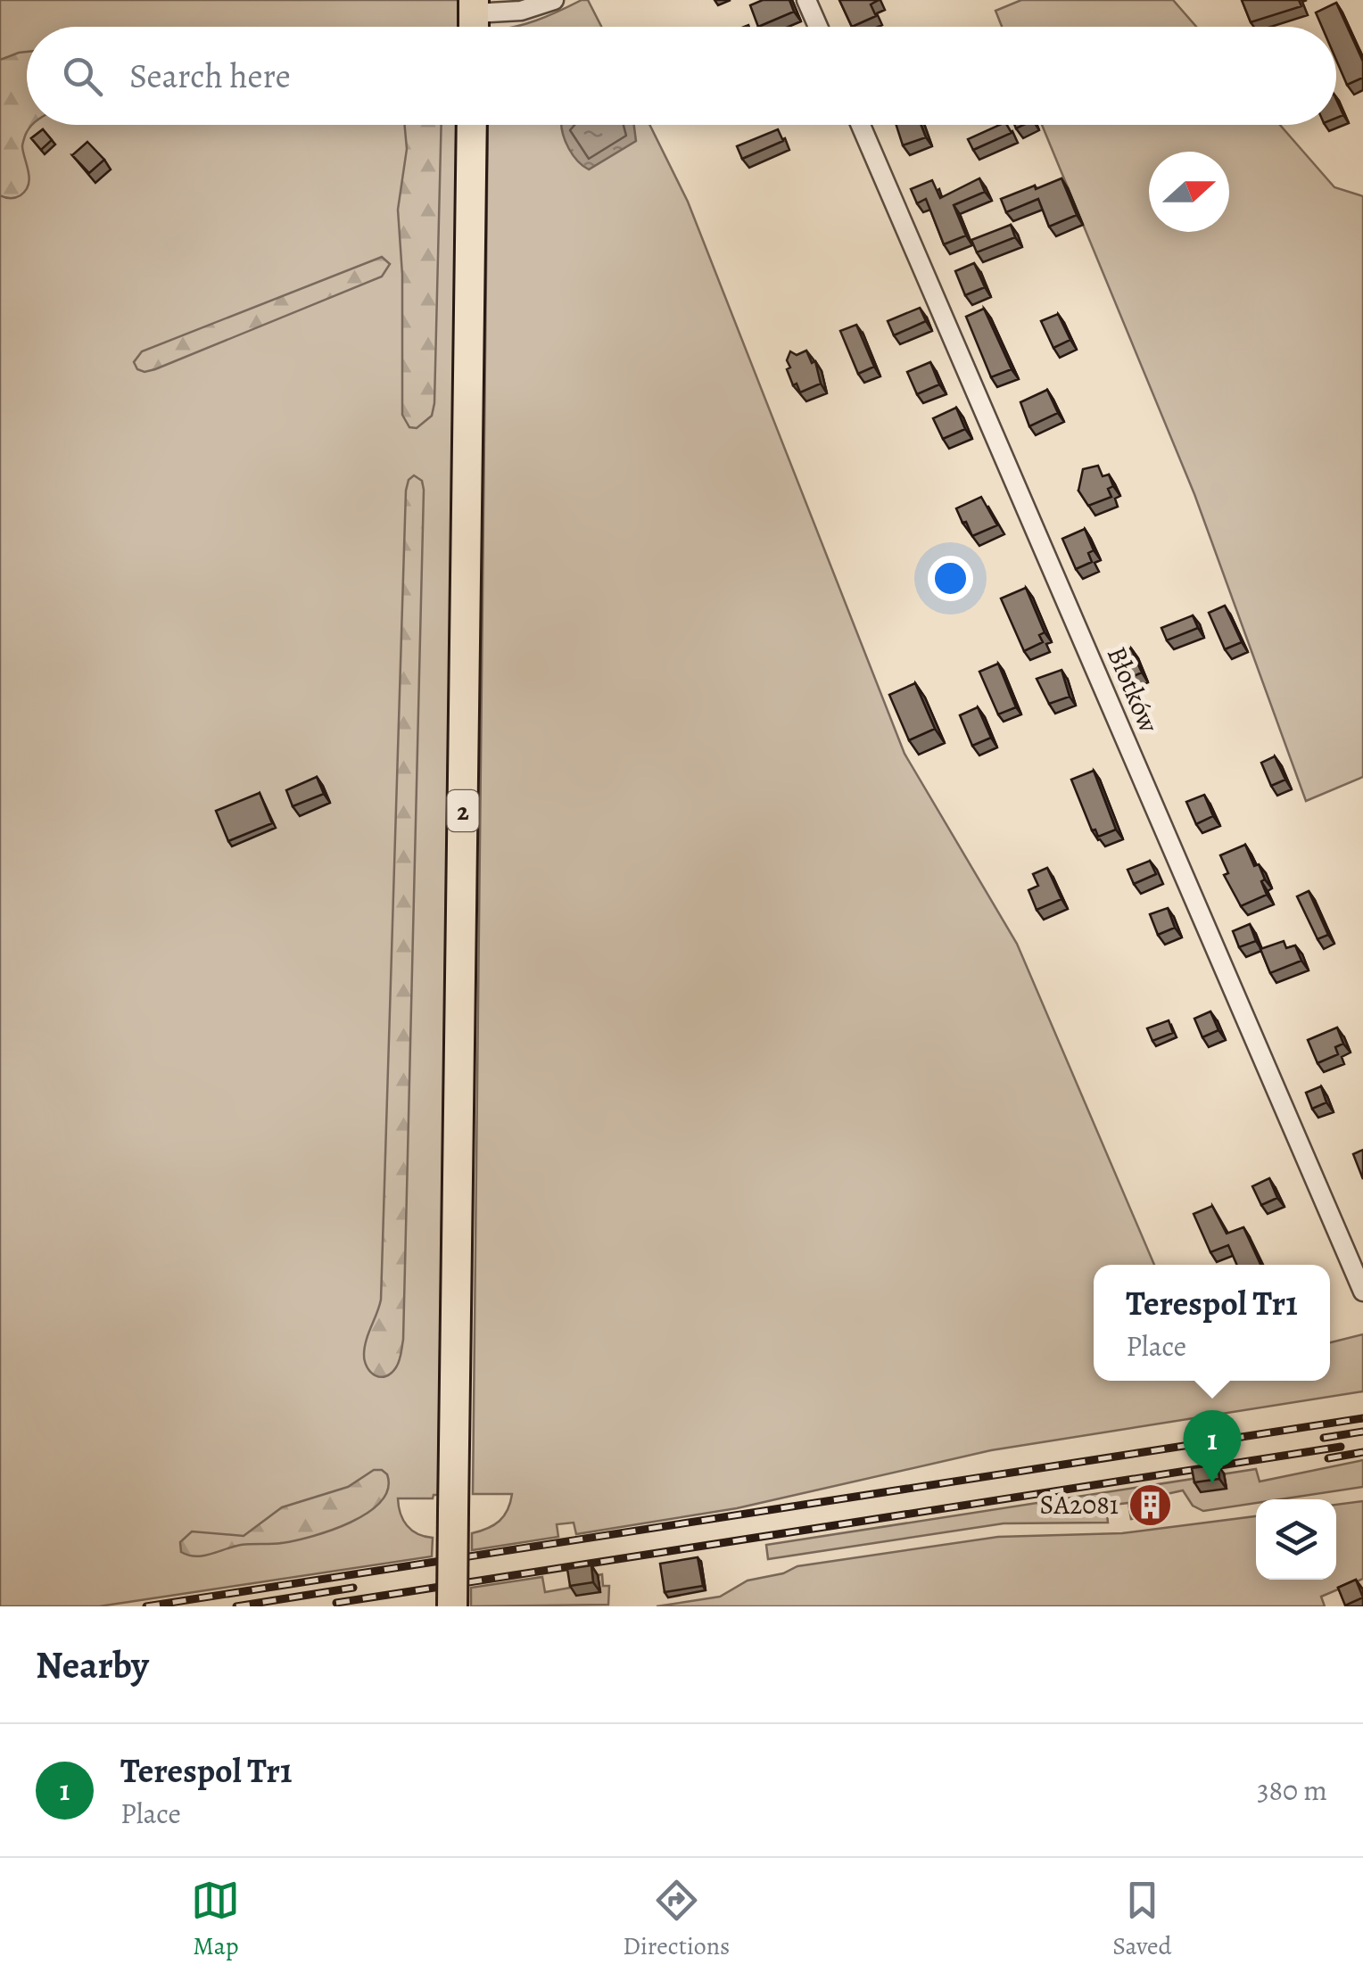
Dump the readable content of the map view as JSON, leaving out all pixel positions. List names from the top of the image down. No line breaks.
{"streets":{"highway":["2"],"street":["Błotków"]},"places":{"building":["SA2081"]},"north":"right","page":{"search":"Search here","popup":["Terespol Tr1","Place"],"pins":"1","heading":"Nearby","list":[{"mark":"1","name":"Terespol Tr1","note":"Place","value":"380 m"}],"nav":["Map","Directions","Saved"]}}
